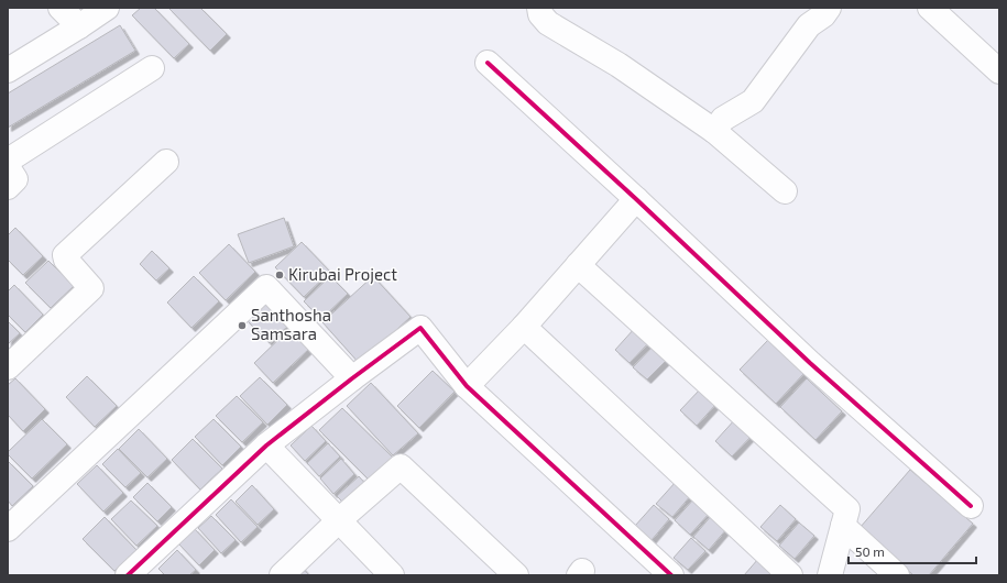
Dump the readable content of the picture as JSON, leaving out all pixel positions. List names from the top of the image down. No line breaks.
{"places":["Kirubai Project","Santhosha Samsara"],"scale_bar":"50 m"}
